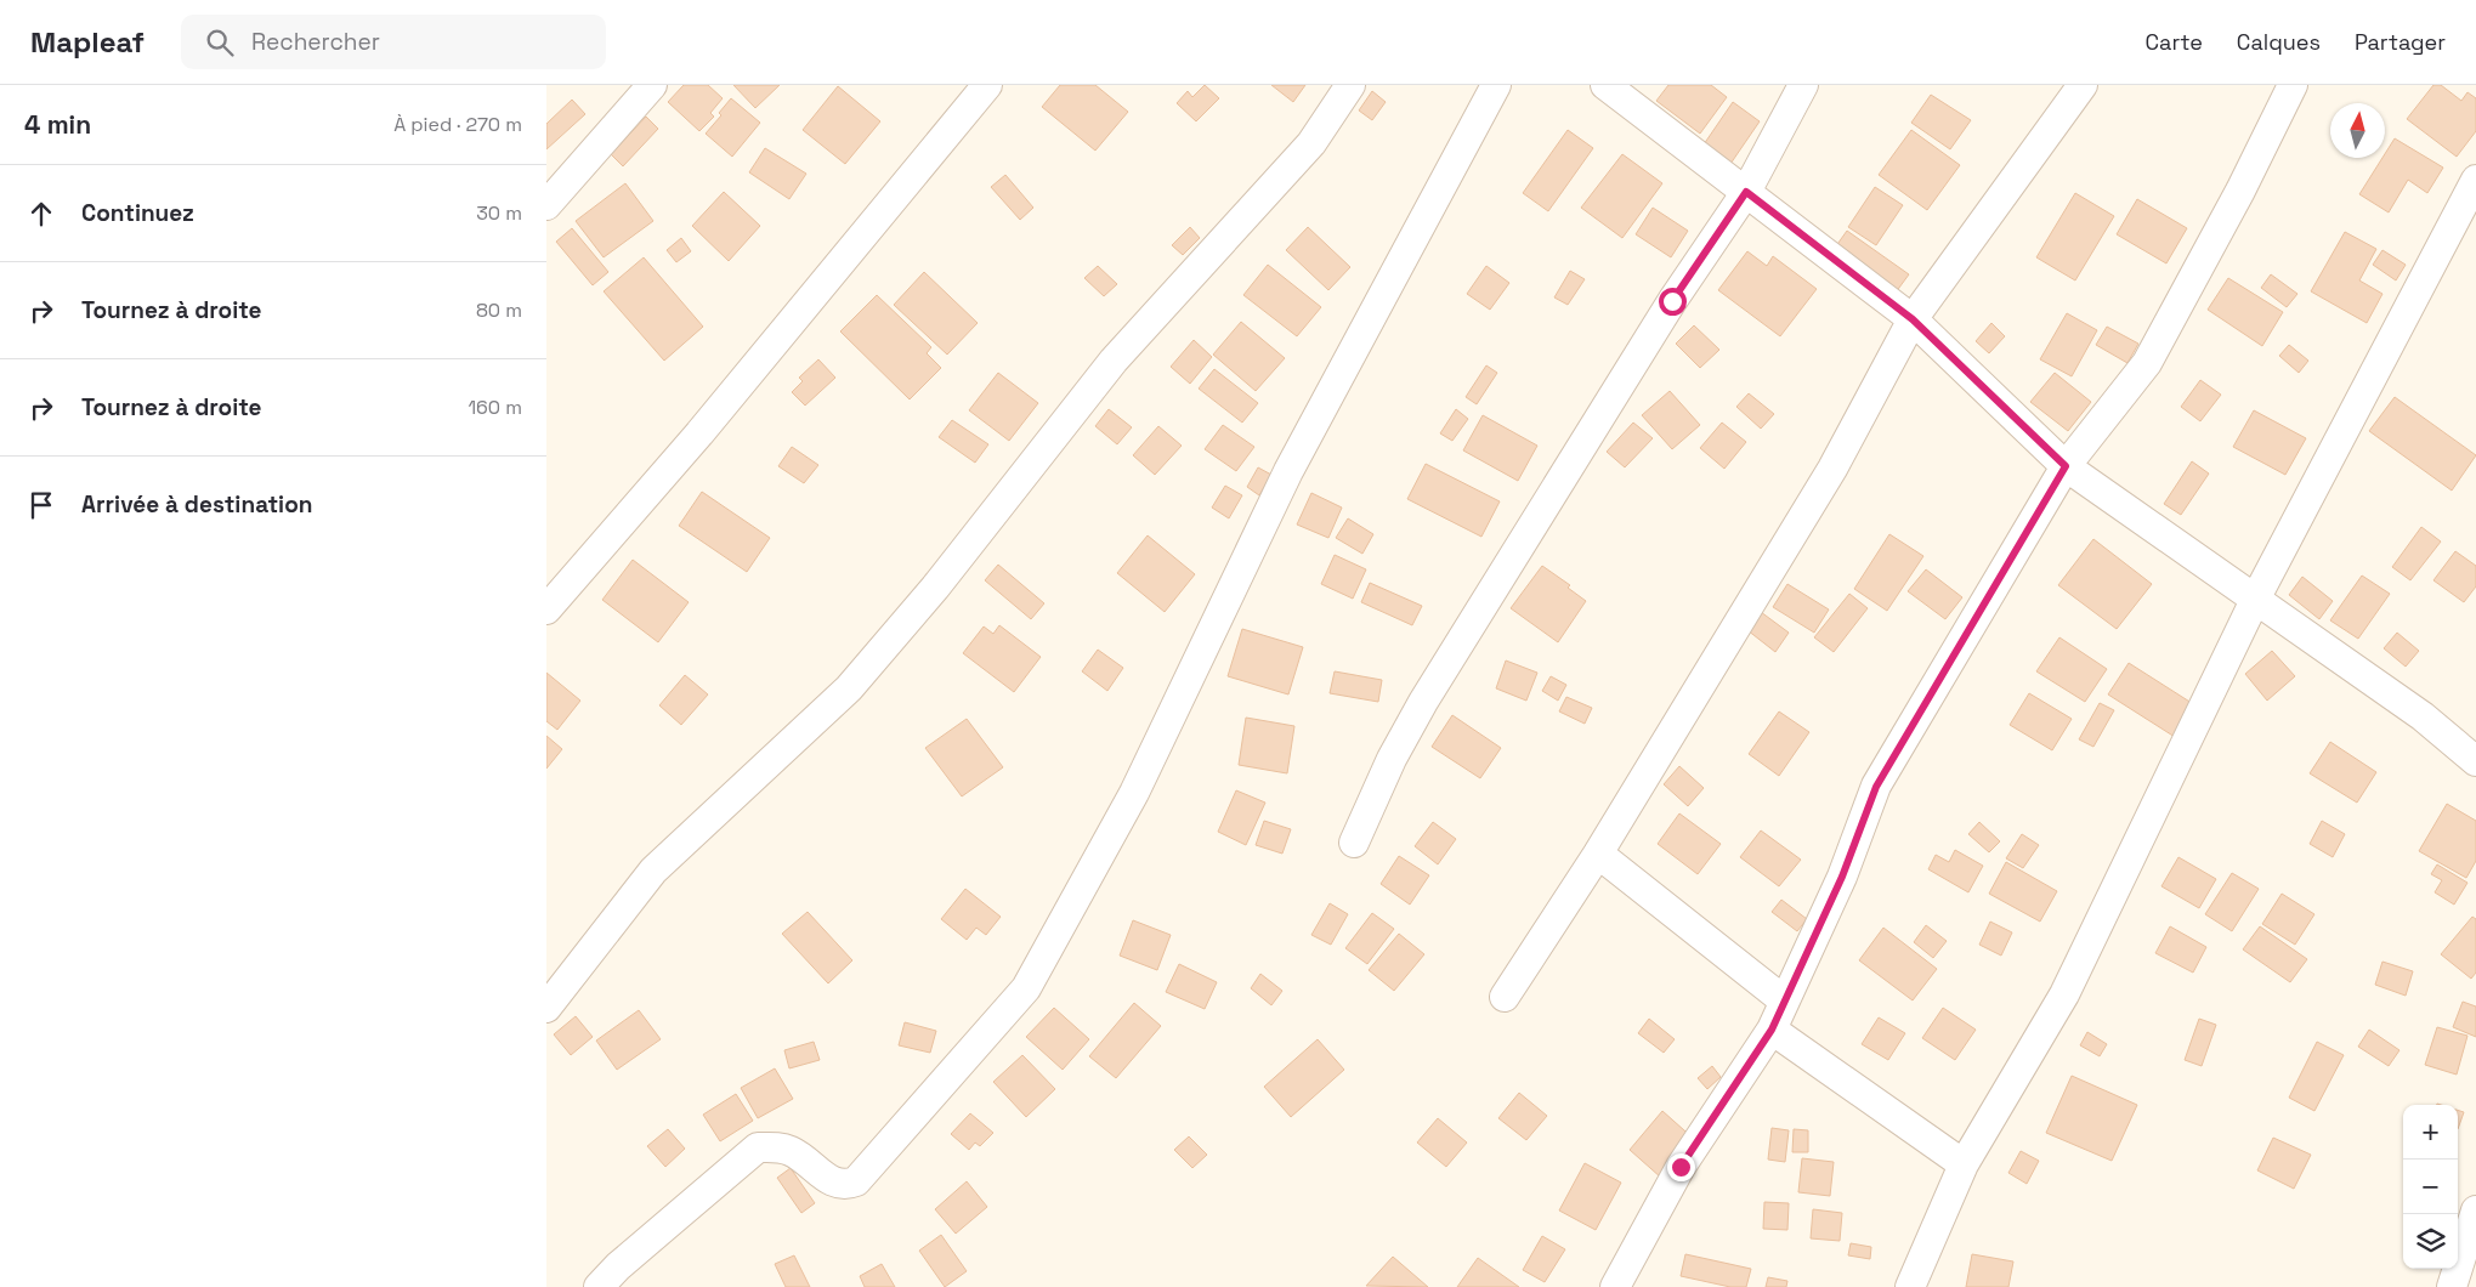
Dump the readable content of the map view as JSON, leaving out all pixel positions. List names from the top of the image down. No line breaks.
{"north":"top","page":{"header":"Mapleaf","search":"Rechercher","nav":["Carte","Calques","Partager"],"heading":["4 min","À pied · 270 m"],"list":[["Continuez","30 m"],["Tournez à droite","80 m"],["Tournez à droite","160 m"],"Arrivée à destination"],"map_buttons":["+","−"]}}
